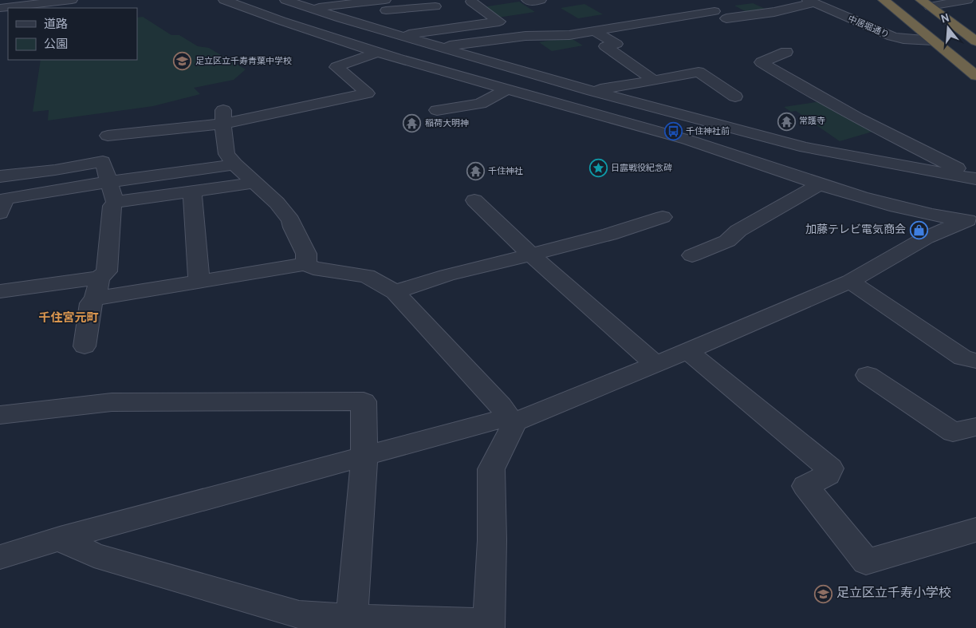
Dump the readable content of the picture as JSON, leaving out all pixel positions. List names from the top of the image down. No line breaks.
{"streets":{"street":["中居堀通り"]},"districts":["千住宮元町"],"places":{"school or university":["足立区立千寿青葉中学校","足立区立千寿小学校"],"temple":["常護寺","稲荷大明神","千住神社"],"bus stop":["千住神社前"],"place":["日露戦役紀念碑"],"shop":["加藤テレビ電気商会"]},"legend":["道路","公園"],"north":"top"}
